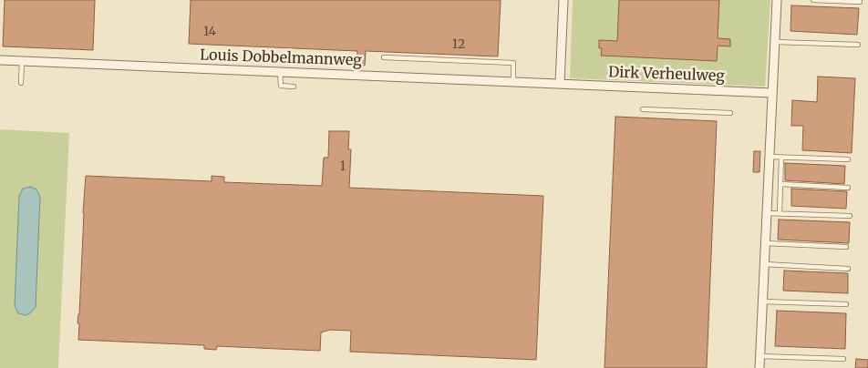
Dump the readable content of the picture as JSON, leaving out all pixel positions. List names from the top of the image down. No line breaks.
{"streets":{"street":["Louis Dobbelmannweg","Dirk Verheulweg"]},"crossings":[["Louis Dobbelmannweg","Dirk Verheulweg"]],"house_numbers":["14","12","1"]}
